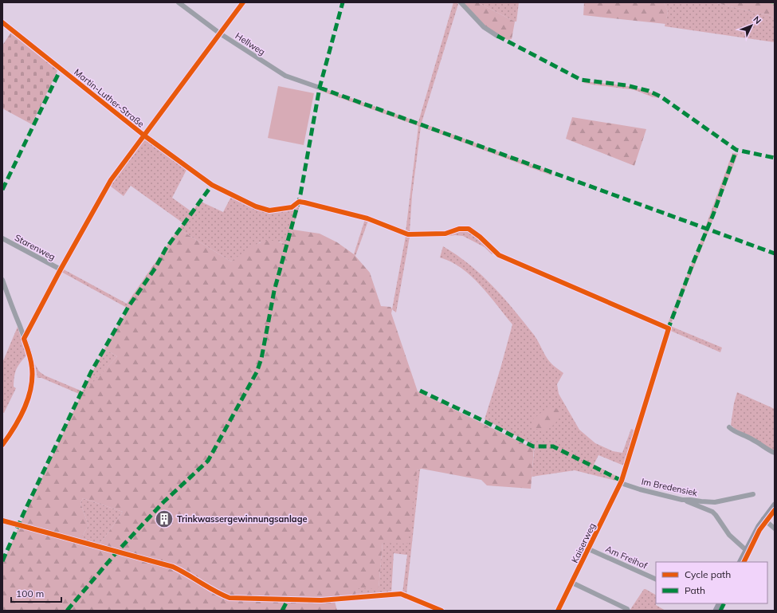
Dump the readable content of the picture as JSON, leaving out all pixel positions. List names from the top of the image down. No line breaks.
{"streets":{"street":["Hellweg","Martin-Luther-Straße","Starenweg","Im Bredensiek","Kaiserweg","Am Freihof"]},"crossings":[["Im Bredensiek","Kaiserweg"],["Kaiserweg","Am Freihof"]],"places":{"building":["Trinkwassergewinnungsanlage"]},"legend":["Cycle path","Path"],"scale_bar":"100 m","north":"top right"}
